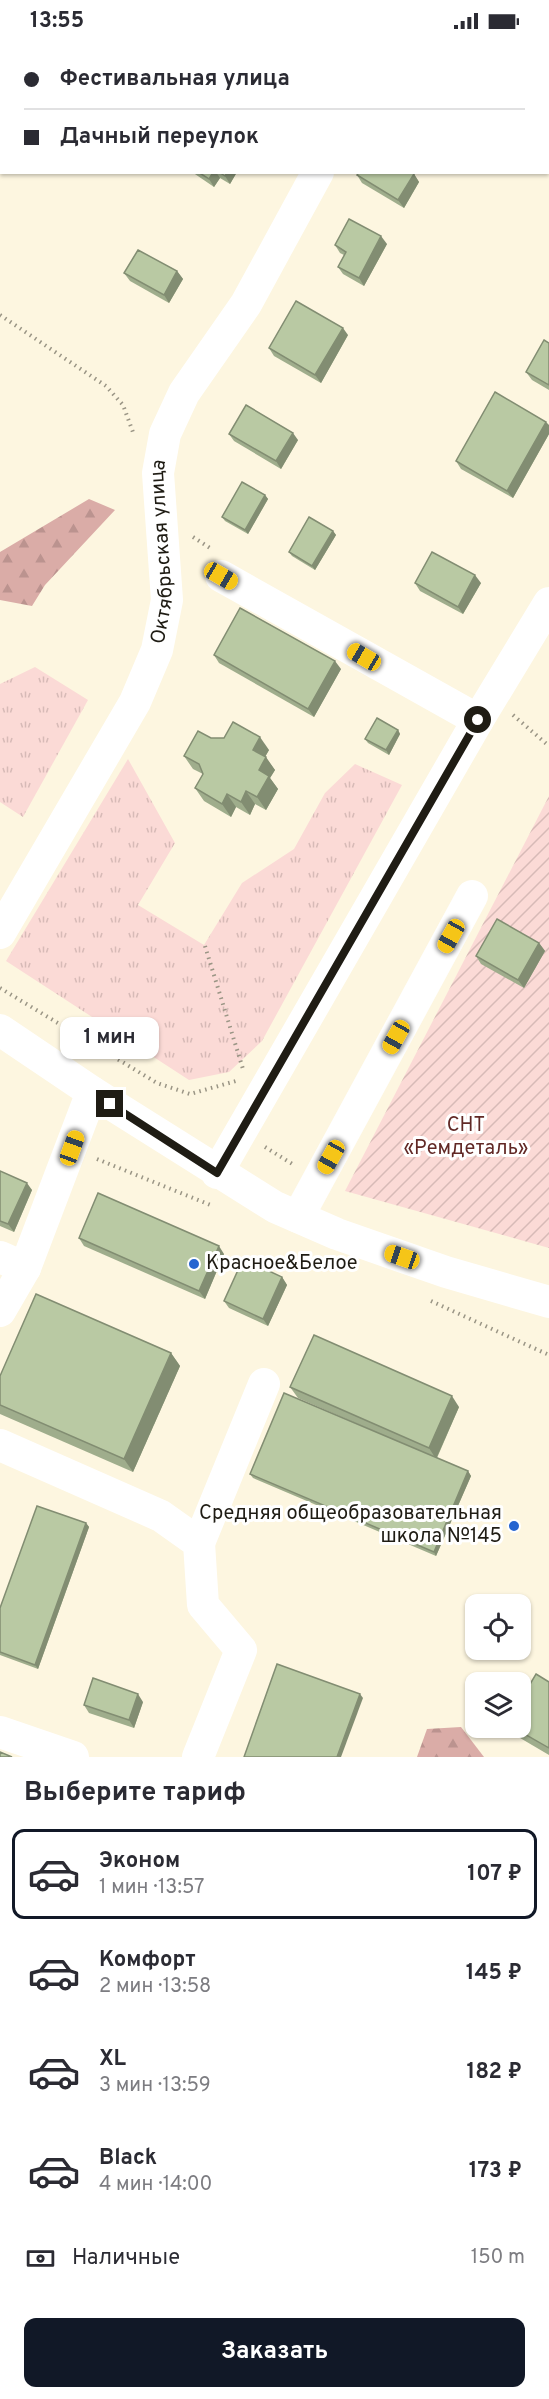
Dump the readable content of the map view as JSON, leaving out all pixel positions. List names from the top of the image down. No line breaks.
{"streets":{"street":["Октябрьская улица"]},"parks":["СНТ «Ремдеталь»"],"places":["Красное&Белое","Средняя общеобразовательная школа №145"],"page":{"status":"13:55","banner":["Фестивальная улица","Дачный переулок"],"bubble":"1 мин","heading":"Выберите тариф","list":[{"name":"Эконом","note":"1 мин · 13:57","value":"107 ₽"},{"name":"Комфорт","note":"2 мин · 13:58","value":"145 ₽"},{"name":"XL","note":"3 мин · 13:59","value":"182 ₽"},{"name":"Black","note":"4 мин · 14:00","value":"173 ₽"}],"pay":["Наличные","150 m"],"buttons":"Заказать"}}
